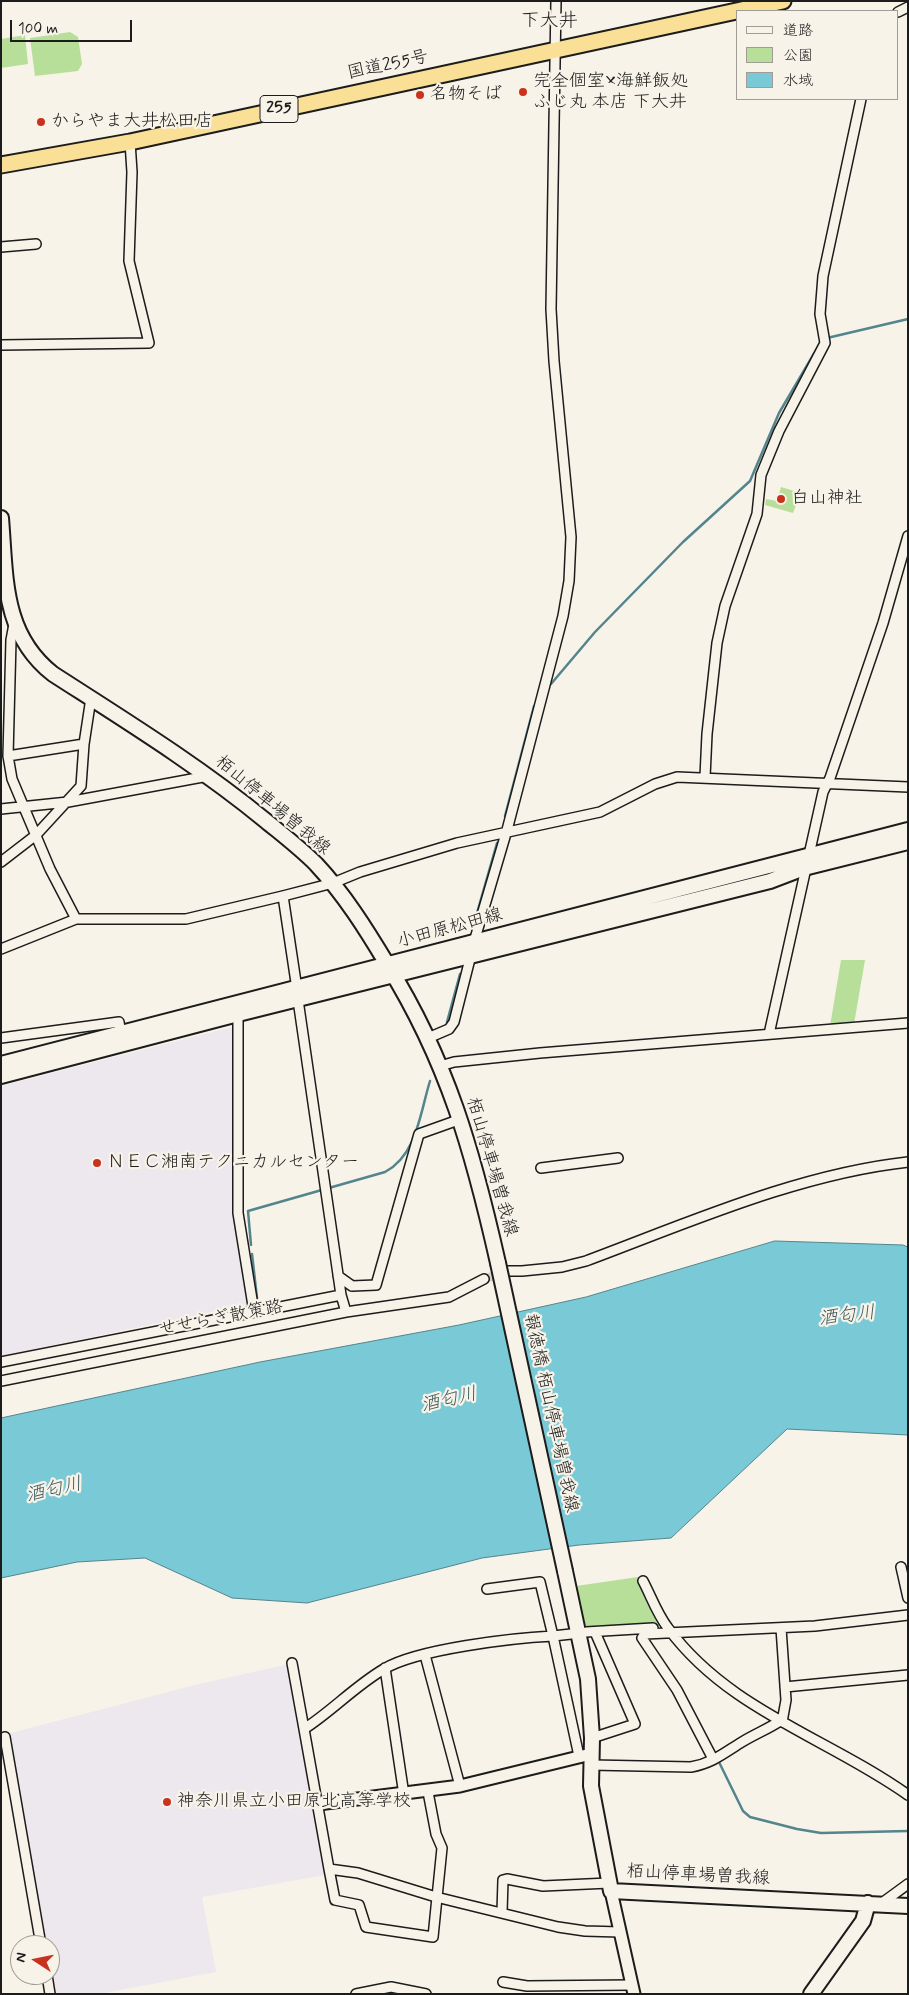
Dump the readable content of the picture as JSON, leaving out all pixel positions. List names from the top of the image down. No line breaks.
{"streets":{"highway":["国道255号","255"],"main road":["栢山停車場曽我線","小田原松田線","報徳橋 栢山停車場曽我線"],"street":["せせらぎ散策路"]},"crossings":[["栢山停車場曽我線","小田原松田線"],["栢山停車場曽我線","報徳橋 栢山停車場曽我線"]],"districts":["下大井"],"water":["酒匂川"],"places":["完全個室×海鮮飯処 ふじ丸 本店 下大井","名物そば","からやま大井松田店","白山神社","ＮＥＣ湘南テクニカルセンター","神奈川県立小田原北高等学校"],"legend":["道路","公園","水域"],"scale_bar":"100 m","north":"left"}
